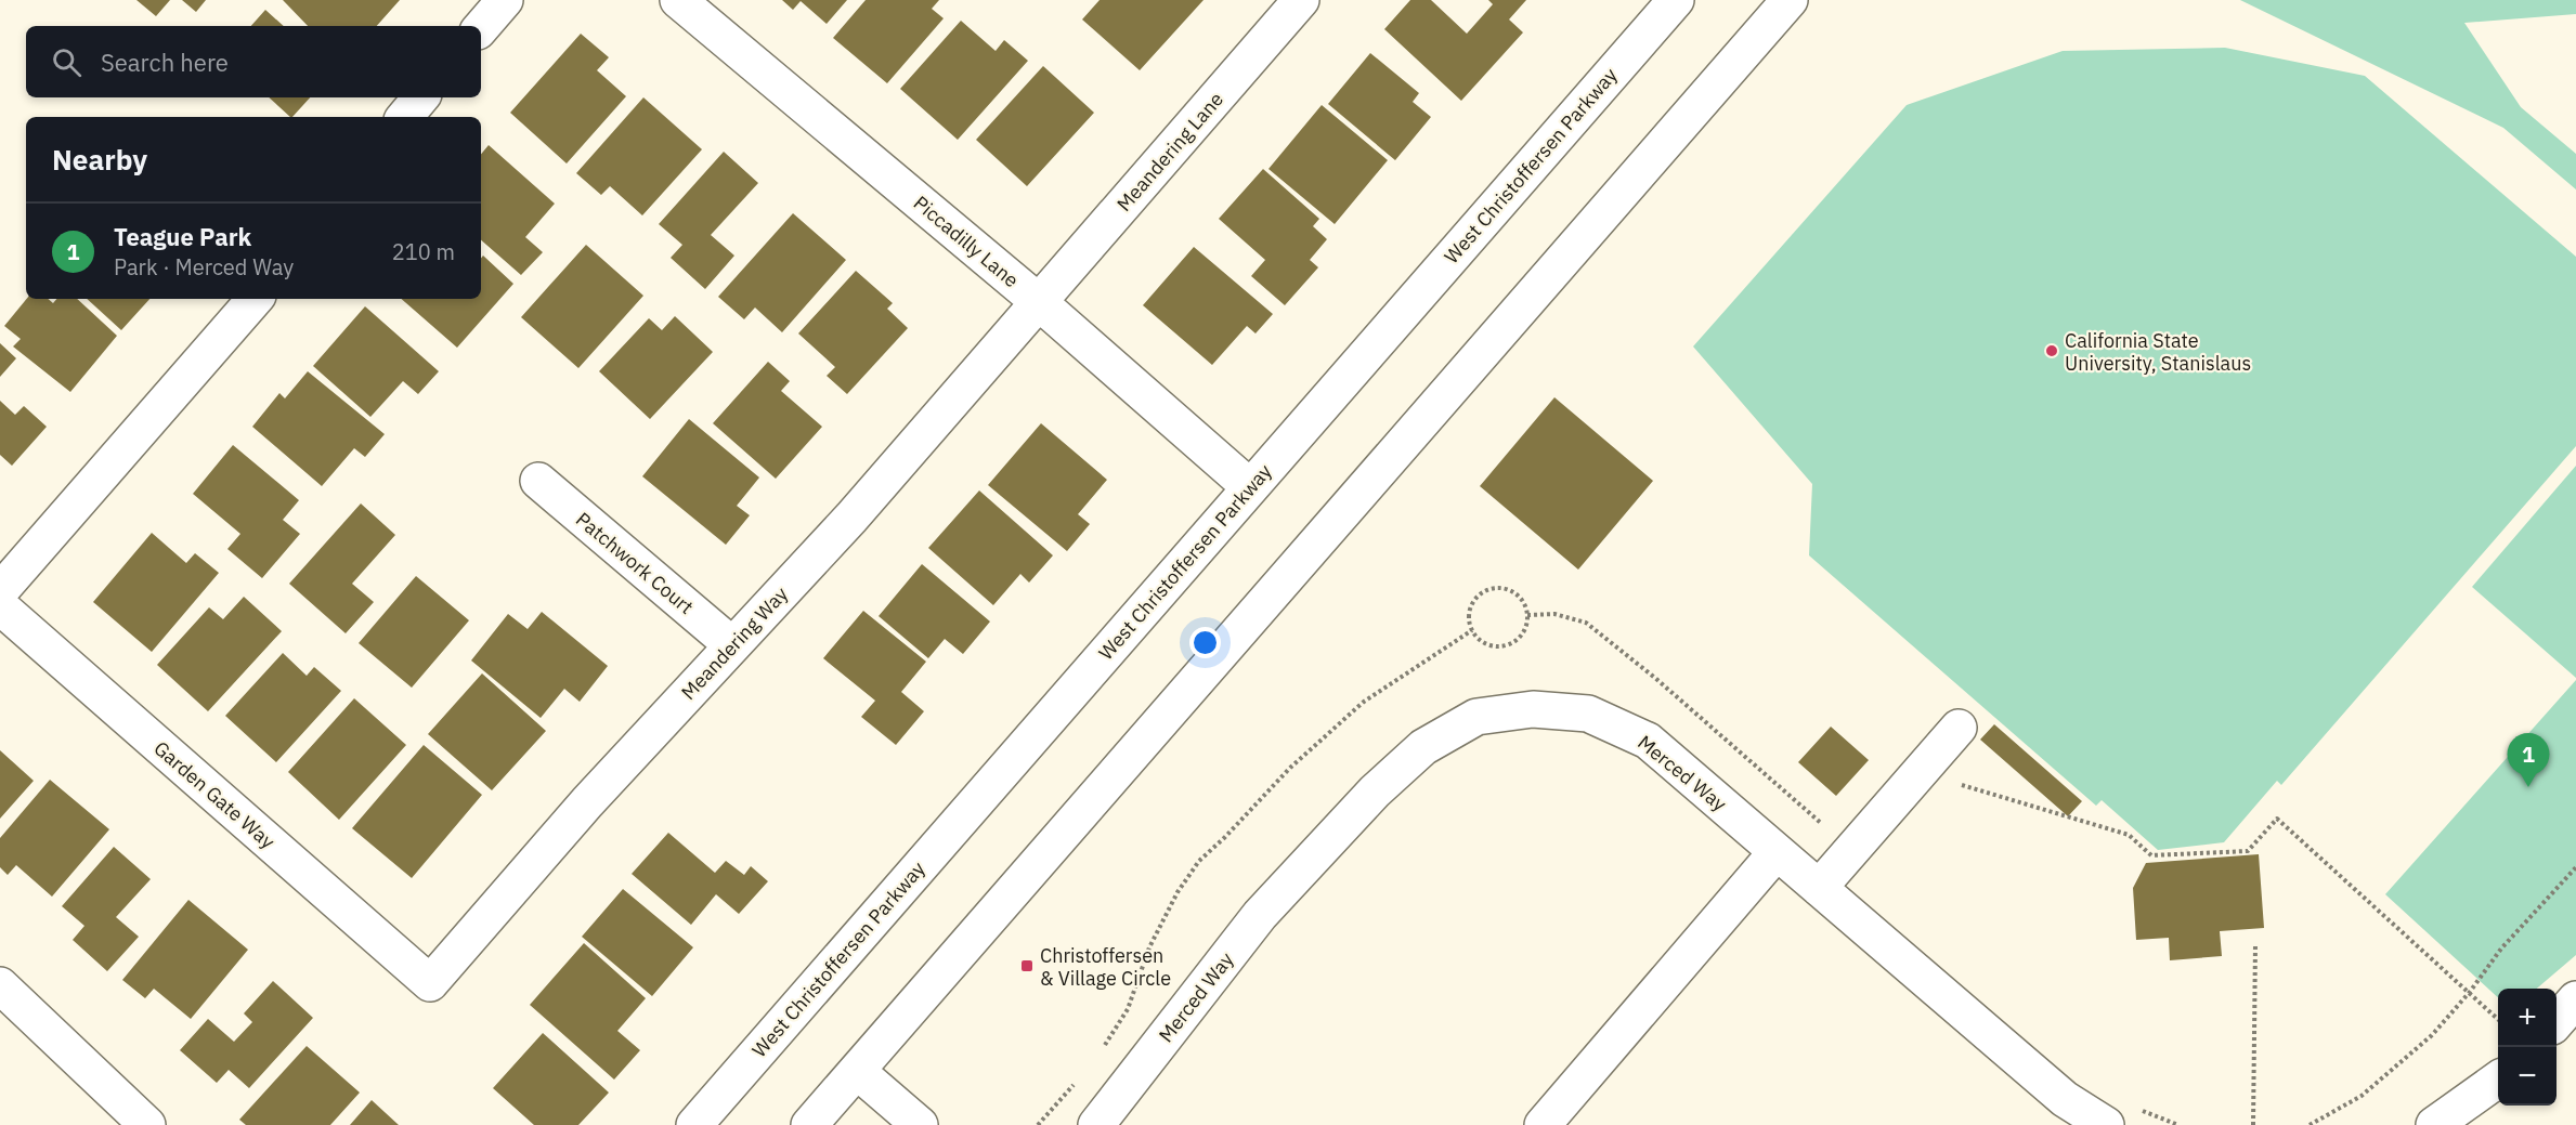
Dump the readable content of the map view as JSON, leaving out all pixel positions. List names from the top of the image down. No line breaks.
{"streets":{"street":["Meandering Lane","West Christoffersen Parkway","Piccadilly Lane","Patchwork Court","Meandering Way","Merced Way","Garden Gate Way"]},"crossings":[["Meandering Lane","Piccadilly Lane"],["Meandering Lane","Meandering Way"],["West Christoffersen Parkway","Piccadilly Lane"],["Piccadilly Lane","Meandering Way"],["Patchwork Court","Meandering Way"],["Meandering Way","Garden Gate Way"]],"places":{"other":["California State University, Stanislaus"],"transit":["Christoffersen & Village Circle"]},"page":{"search":"Search here","heading":"Nearby","list":[{"mark":"1","name":"Teague Park","note":"Park · Merced Way","value":"210 m"}],"pins":"1","map_buttons":["+","−"]}}
